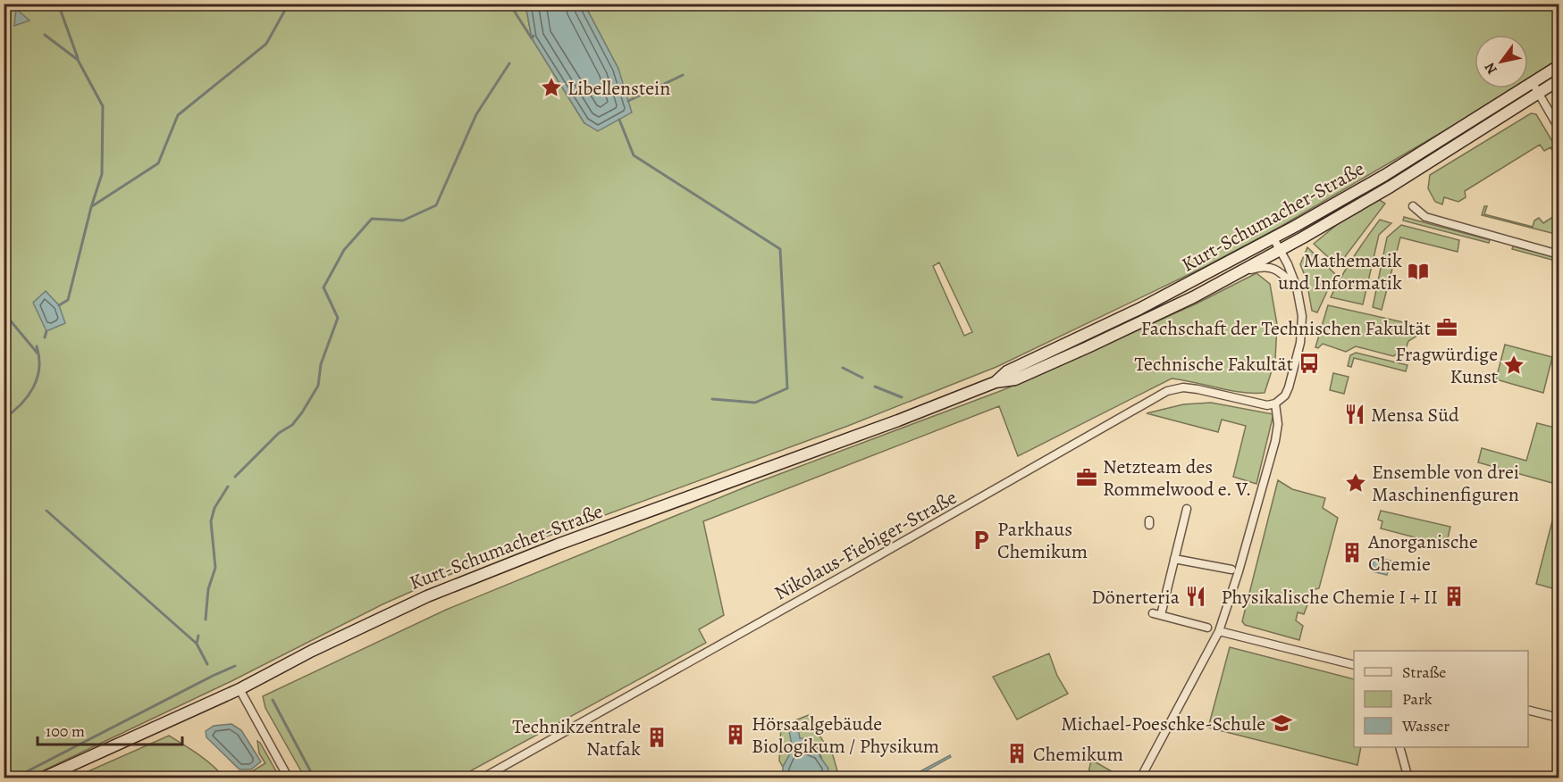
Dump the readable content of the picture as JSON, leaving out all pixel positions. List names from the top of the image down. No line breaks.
{"streets":{"main road":["Kurt-Schumacher-Straße"],"street":["Nikolaus-Fiebiger-Straße"]},"places":{"place":["Libellenstein","Fragwürdige Kunst","Ensemble von drei Maschinenfiguren"],"library":["Mathematik und Informatik"],"office":["Fachschaft der Technischen Fakultät","Netzteam des Rommelwood e. V."],"bus stop":["Technische Fakultät"],"restaurant":["Mensa Süd","Dönerteria"],"parking":["Parkhaus Chemikum"],"building":["Anorganische Chemie","Physikalische Chemie I + II","Hörsaalgebäude Biologikum / Physikum","Technikzentrale Natfak","Chemikum"],"school or university":["Michael-Poeschke-Schule"]},"legend":["Straße","Park","Wasser"],"scale_bar":"100 m","north":"bottom left"}
